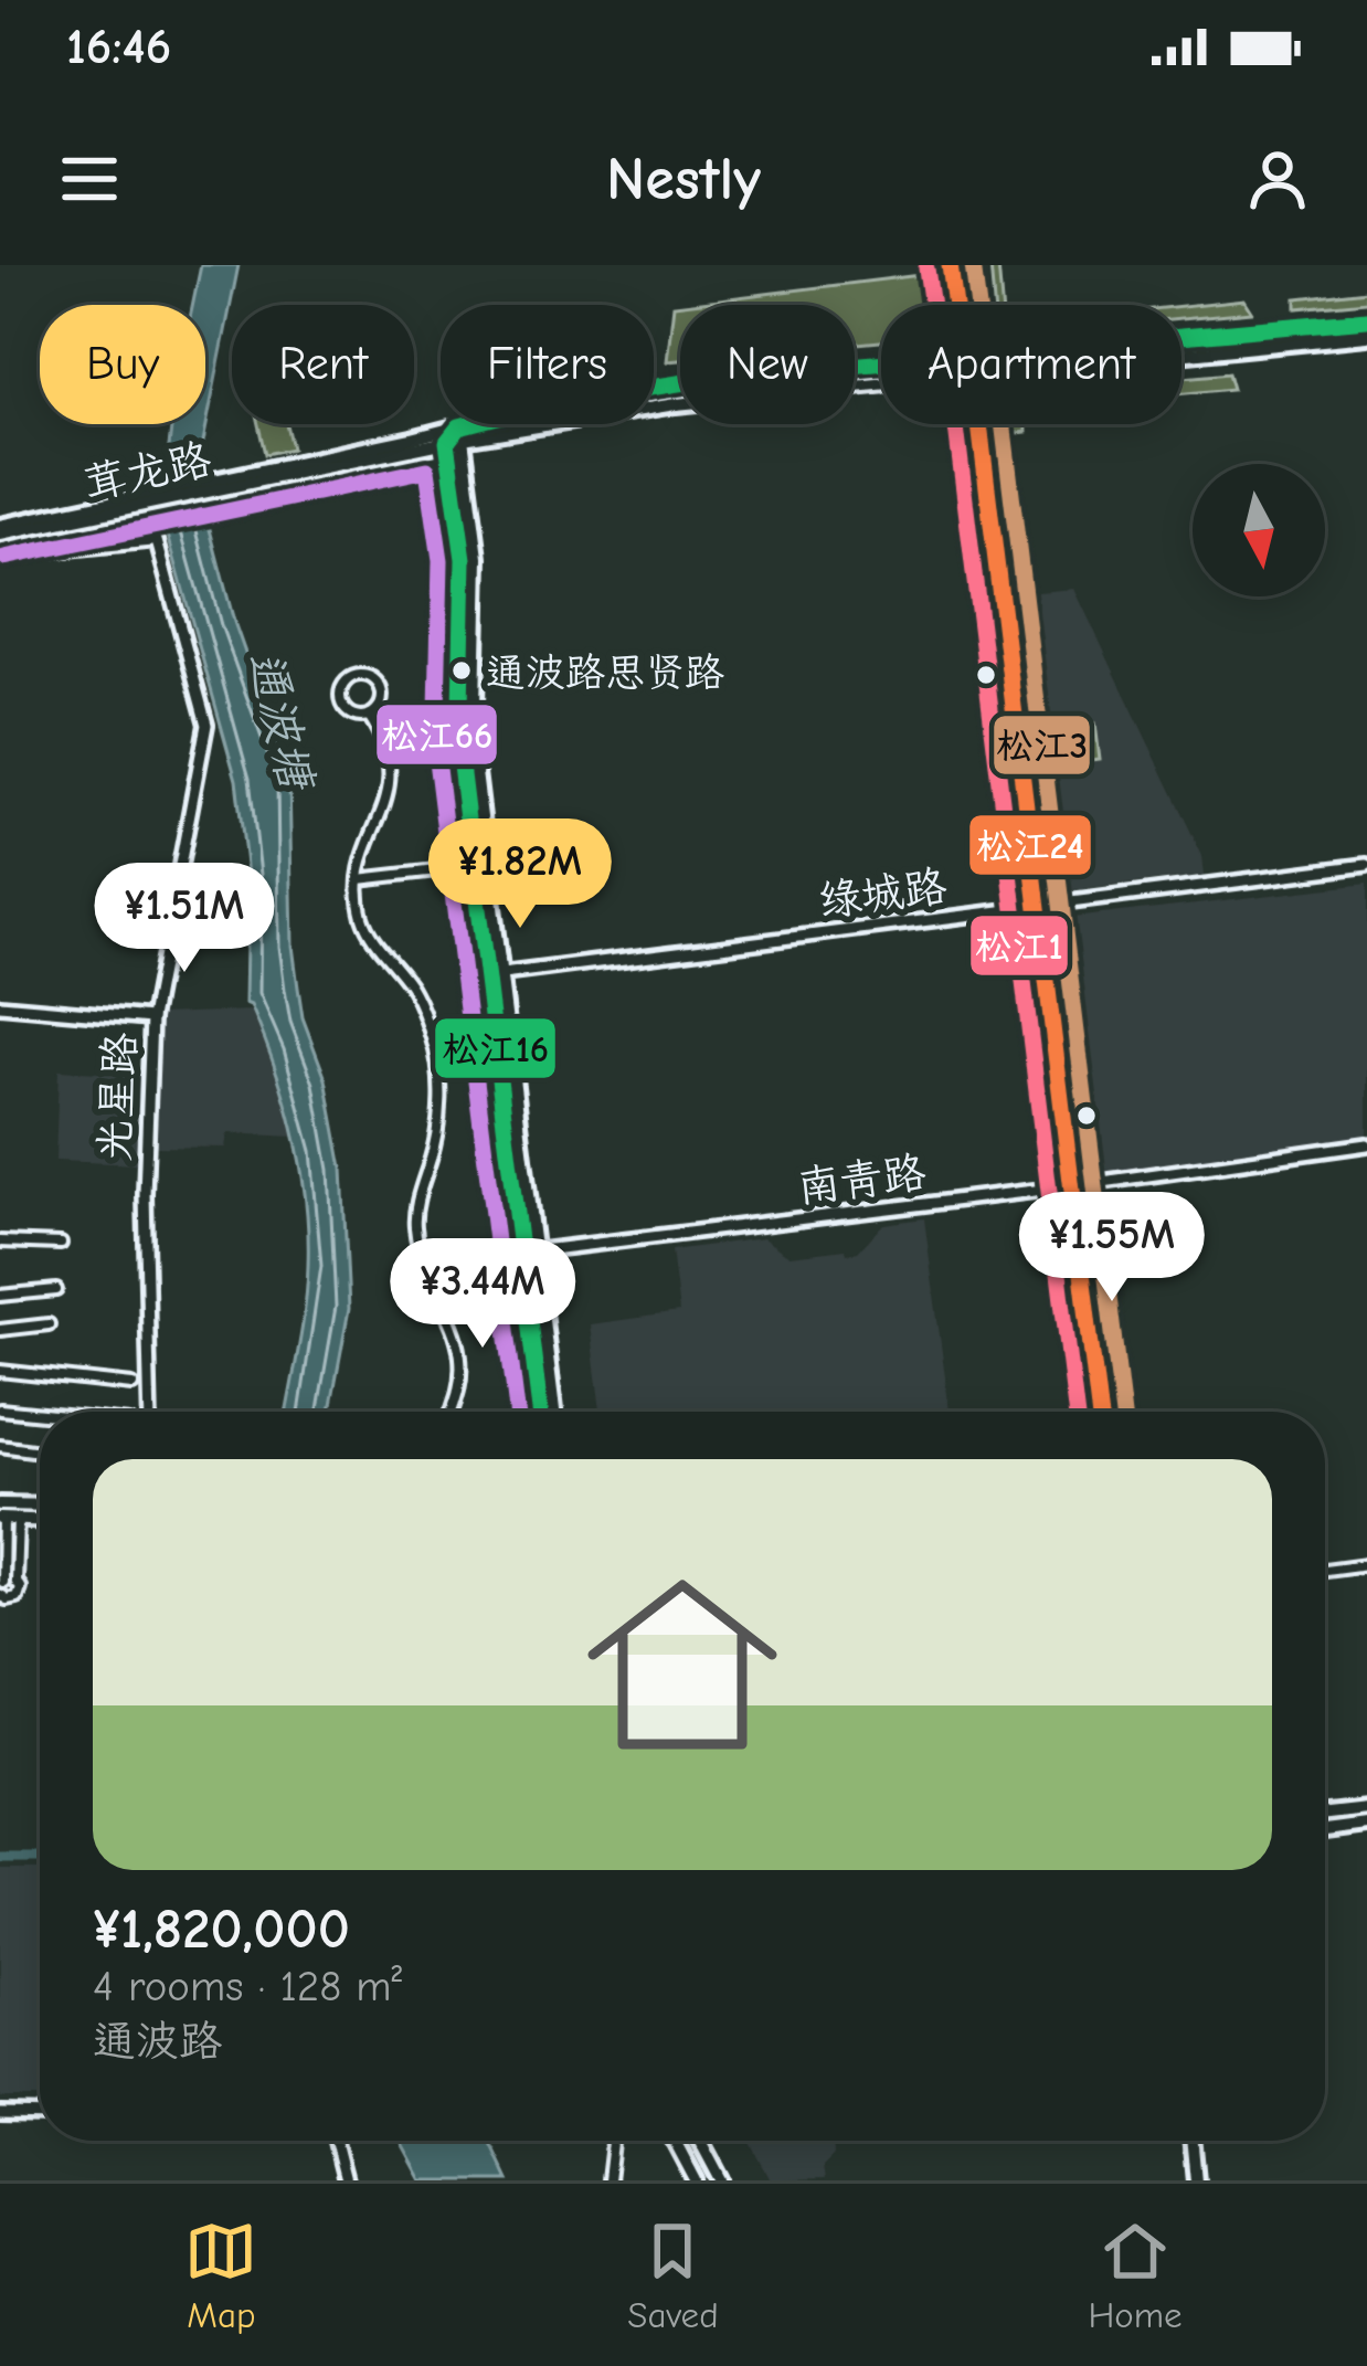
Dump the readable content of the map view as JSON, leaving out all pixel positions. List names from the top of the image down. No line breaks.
{"streets":{"main road":["茸龙路"],"street":["绿城路","光星路","南青路"]},"water":["通波塘"],"places":["通波路思贤路"],"lines":["transit line 松江24","transit line 松江3","transit line 松江1","transit line 松江16","transit line 松江66"],"north":"bottom","page":{"status":"16:46","header":"Nestly","chip":["Buy","Rent","Filters","New","Apartment"],"price":["¥1.82M","¥1.51M","¥1.55M","¥3.44M"],"list":[{"name":"¥1,820,000","note":"4 rooms · 128 m² · 通波路"}],"tabs":["Map","Saved","Home"]}}
